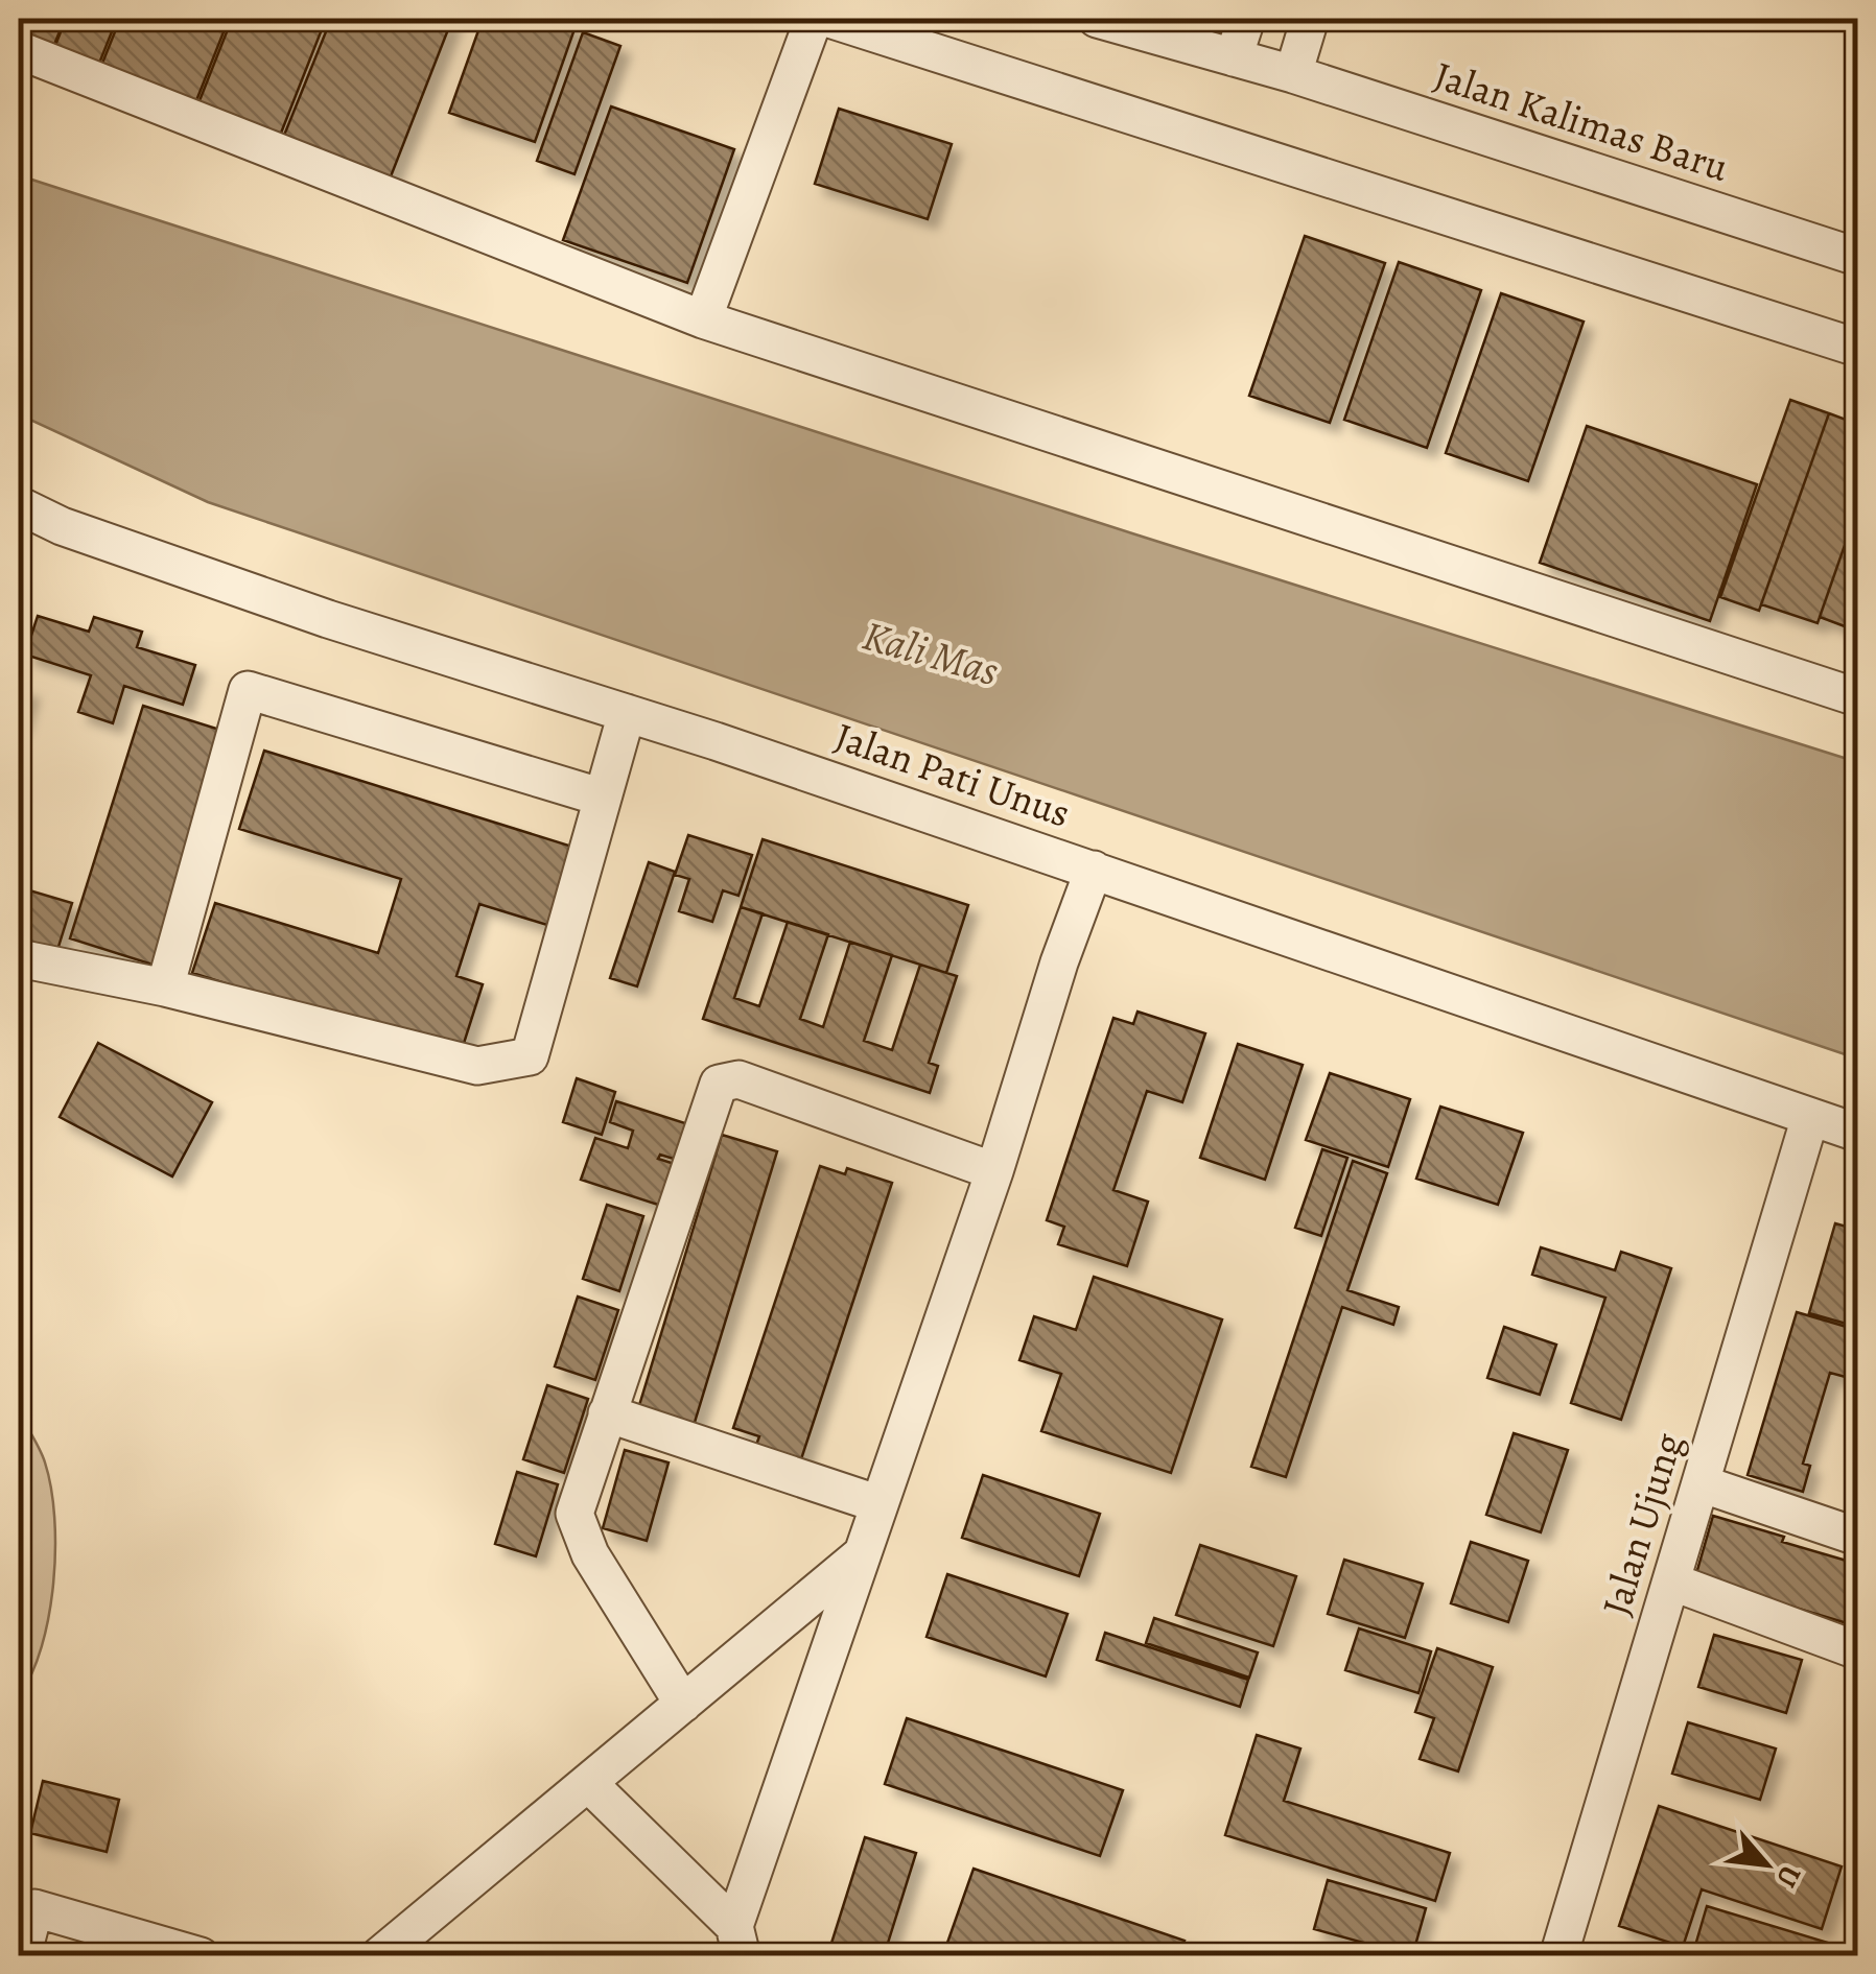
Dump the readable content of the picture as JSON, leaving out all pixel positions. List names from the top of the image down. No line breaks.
{"streets":{"street":["Jalan Kalimas Baru","Jalan Pati Unus","Jalan Ujung"]},"crossings":[["Jalan Pati Unus","Jalan Ujung"]],"water":["Kali Mas"],"north":"bottom right"}
